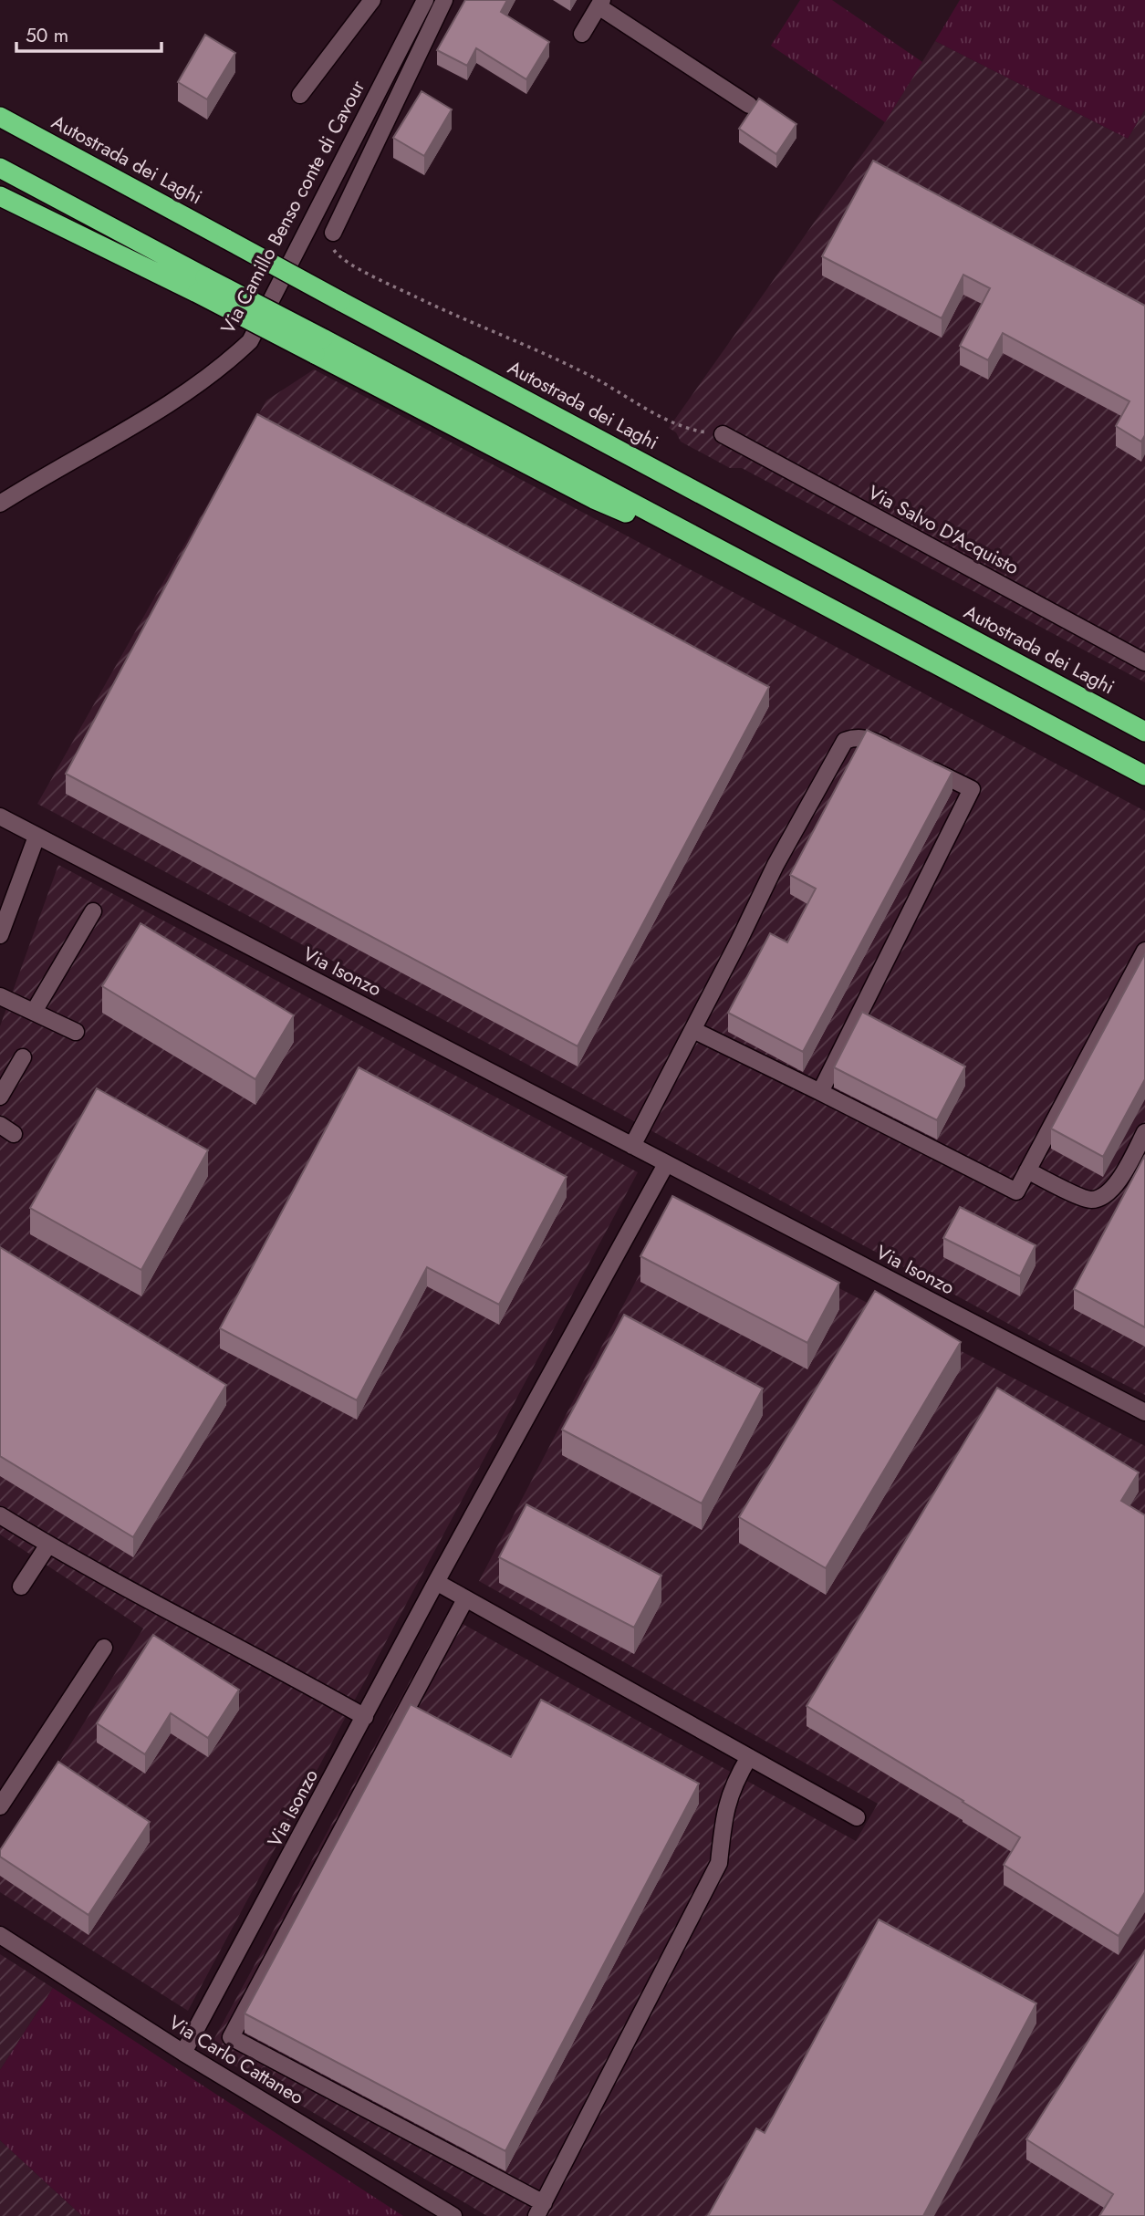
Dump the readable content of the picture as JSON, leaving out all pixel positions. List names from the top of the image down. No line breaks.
{"streets":{"highway":["Autostrada dei Laghi"],"street":["Via Camillo Benso conte di Cavour","Via Salvo D'Acquisto","Via Isonzo","Via Carlo Cattaneo"]},"crossings":[["Via Isonzo","Via Carlo Cattaneo"]],"scale_bar":"50 m"}
